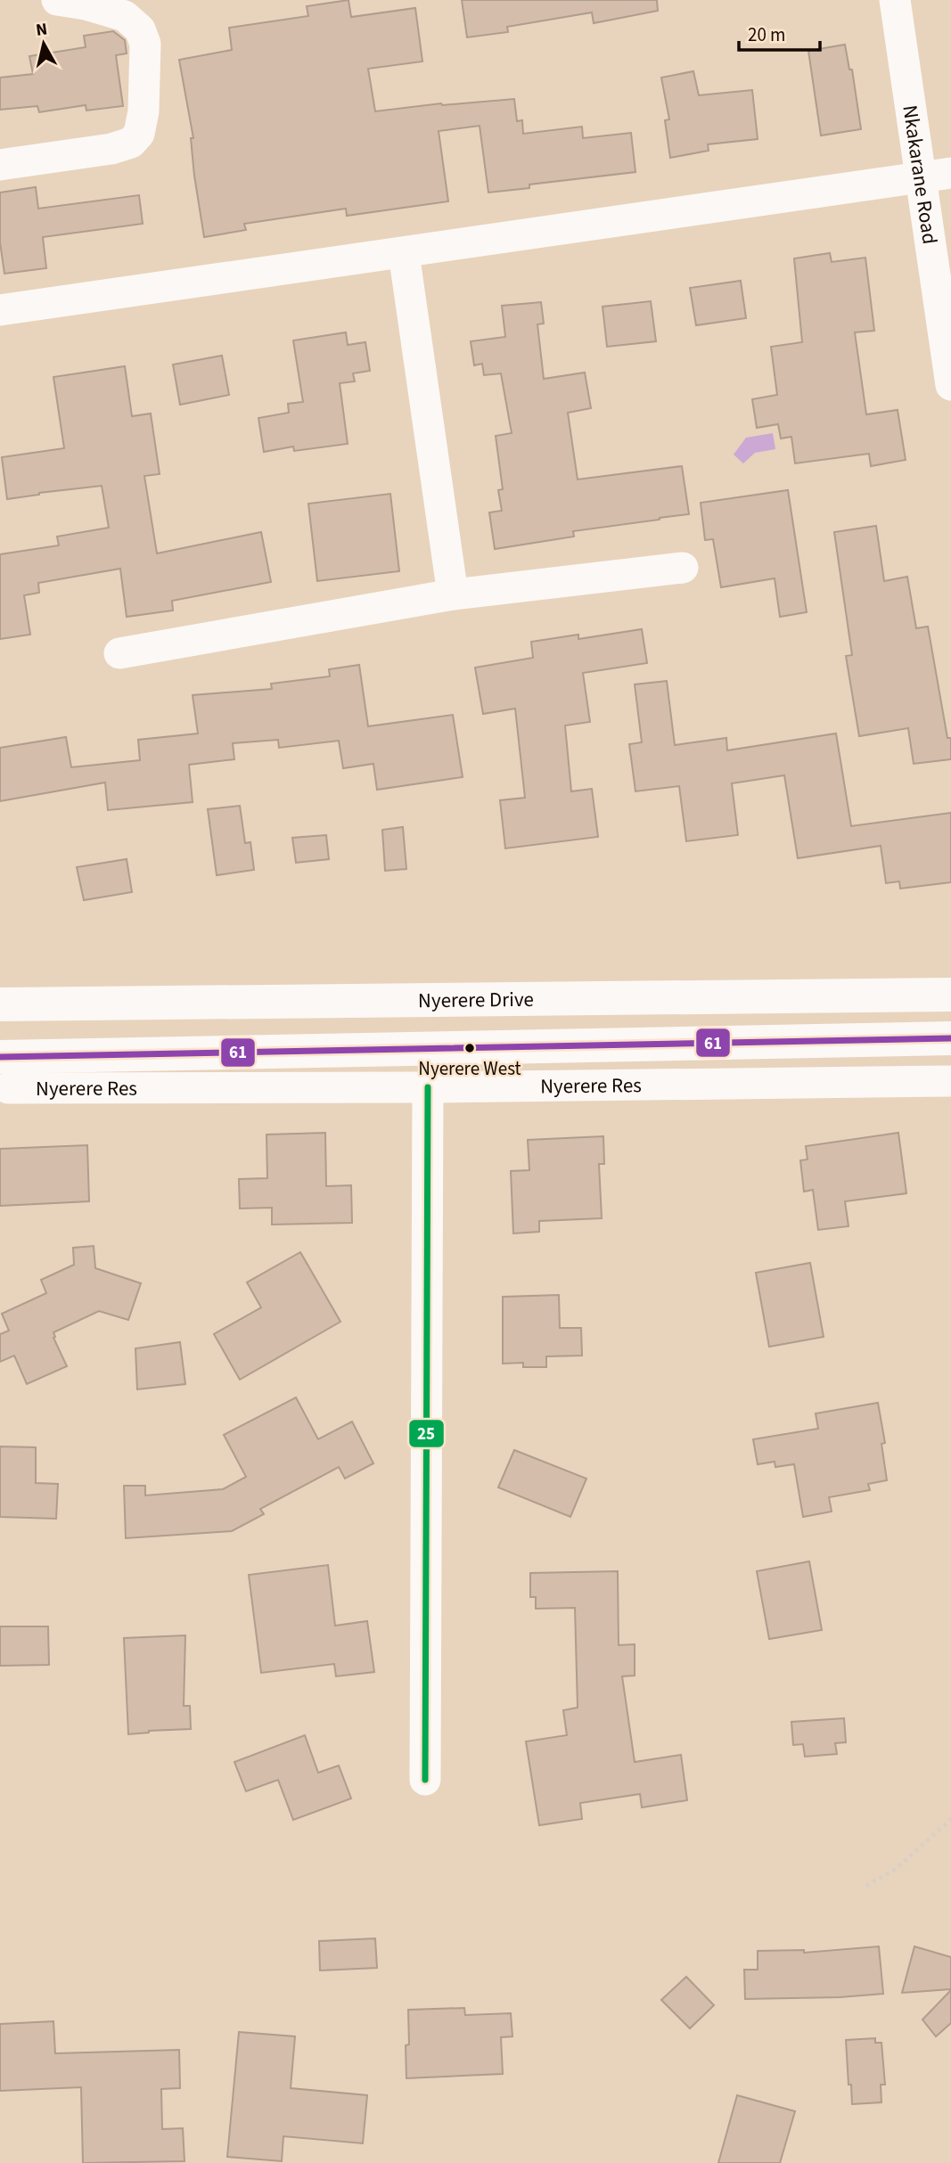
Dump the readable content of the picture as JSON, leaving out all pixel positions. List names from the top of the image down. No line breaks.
{"streets":{"main road":["Nyerere Drive"],"street":["Nkakarane Road","Nyerere Res"]},"places":["Nyerere West"],"lines":["transit line 61","transit line 25"],"scale_bar":"20 m","north":"top"}
